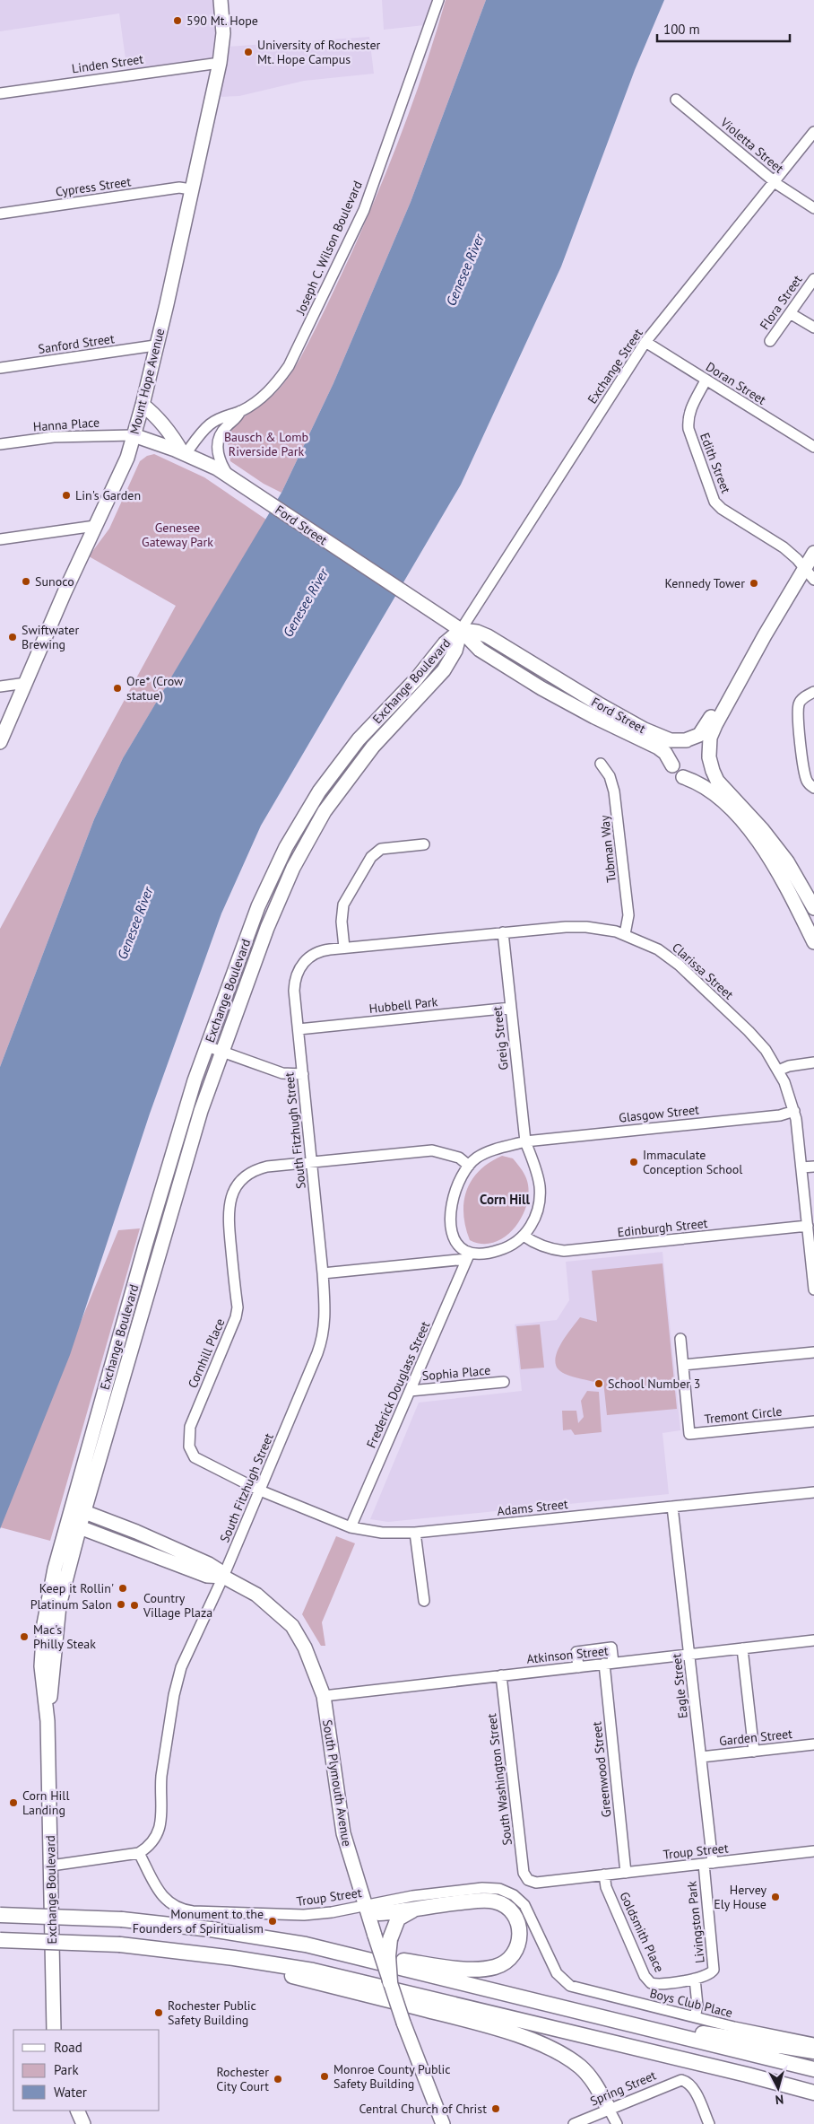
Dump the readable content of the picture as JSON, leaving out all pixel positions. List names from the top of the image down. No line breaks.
{"streets":{"main road":["Mount Hope Avenue","Ford Street","Exchange Boulevard","South Plymouth Avenue"],"street":["Linden Street","Violetta Street","Cypress Street","Joseph C. Wilson Boulevard","Flora Street","Sanford Street","Exchange Street","Doran Street","Hanna Place","Edith Street","Tubman Way","Clarissa Street","Hubbell Park","Greig Street","Glasgow Street","South Fitzhugh Street","Edinburgh Street","Cornhill Place","Sophia Place","Frederick Douglass Street","Tremont Circle","Adams Street","Atkinson Street","Eagle Street","Garden Street","Greenwood Street","South Washington Street","Troup Street","Livingston Park","Goldsmith Place","Boys Club Place","Spring Street"]},"crossings":[["Linden Street","Mount Hope Avenue"],["Violetta Street","Exchange Street"],["Cypress Street","Mount Hope Avenue"],["Joseph C. Wilson Boulevard","Ford Street"],["Sanford Street","Mount Hope Avenue"],["Exchange Street","Doran Street"],["Exchange Street","Ford Street"],["Exchange Street","Exchange Boulevard"],["Mount Hope Avenue","Hanna Place"],["Mount Hope Avenue","Ford Street"],["Doran Street","Edith Street"],["Hanna Place","Ford Street"],["Ford Street","Exchange Boulevard"],["Exchange Boulevard","South Plymouth Avenue"],["Tubman Way","Clarissa Street"],["Clarissa Street","Hubbell Park"],["Clarissa Street","Greig Street"],["Clarissa Street","Glasgow Street"],["Clarissa Street","South Fitzhugh Street"],["Clarissa Street","Edinburgh Street"],["Hubbell Park","Greig Street"],["Hubbell Park","South Fitzhugh Street"],["Greig Street","Glasgow Street"],["Greig Street","Edinburgh Street"],["Greig Street","Frederick Douglass Street"],["Glasgow Street","Edinburgh Street"],["Glasgow Street","Frederick Douglass Street"],["South Fitzhugh Street","Cornhill Place"],["South Fitzhugh Street","Adams Street"],["South Fitzhugh Street","South Plymouth Avenue"],["South Fitzhugh Street","Troup Street"],["Edinburgh Street","Frederick Douglass Street"],["Cornhill Place","Adams Street"],["Sophia Place","Frederick Douglass Street"],["Frederick Douglass Street","Adams Street"],["Adams Street","Eagle Street"],["Atkinson Street","Eagle Street"],["Atkinson Street","Greenwood Street"],["Atkinson Street","South Washington Street"],["Atkinson Street","South Plymouth Avenue"],["Eagle Street","Garden Street"],["Eagle Street","Troup Street"],["Eagle Street","Livingston Park"],["Greenwood Street","Troup Street"],["South Washington Street","Troup Street"],["South Plymouth Avenue","Troup Street"],["Troup Street","Livingston Park"],["Troup Street","Goldsmith Place"],["Troup Street","Boys Club Place"],["Livingston Park","Goldsmith Place"],["Livingston Park","Boys Club Place"]],"districts":["Corn Hill"],"water":["Genesee River"],"parks":["Bausch & Lomb Riverside Park","Genesee Gateway Park"],"places":["590 Mt. Hope","University of Rochester Mt. Hope Campus","Lin's Garden","Sunoco","Kennedy Tower","Swiftwater Brewing","Ore* (Crow statue)","Immaculate Conception School","School Number 3","Keep it Rollin'","Platinum Salon","Country Village Plaza","Mac's Philly Steak","Corn Hill Landing","Hervey Ely House","Monument to the Founders of Spiritualism","Rochester Public Safety Building","Monroe County Public Safety Building","Rochester City Court","Central Church of Christ"],"legend":["Road","Park","Water"],"scale_bar":"100 m","north":"bottom"}
